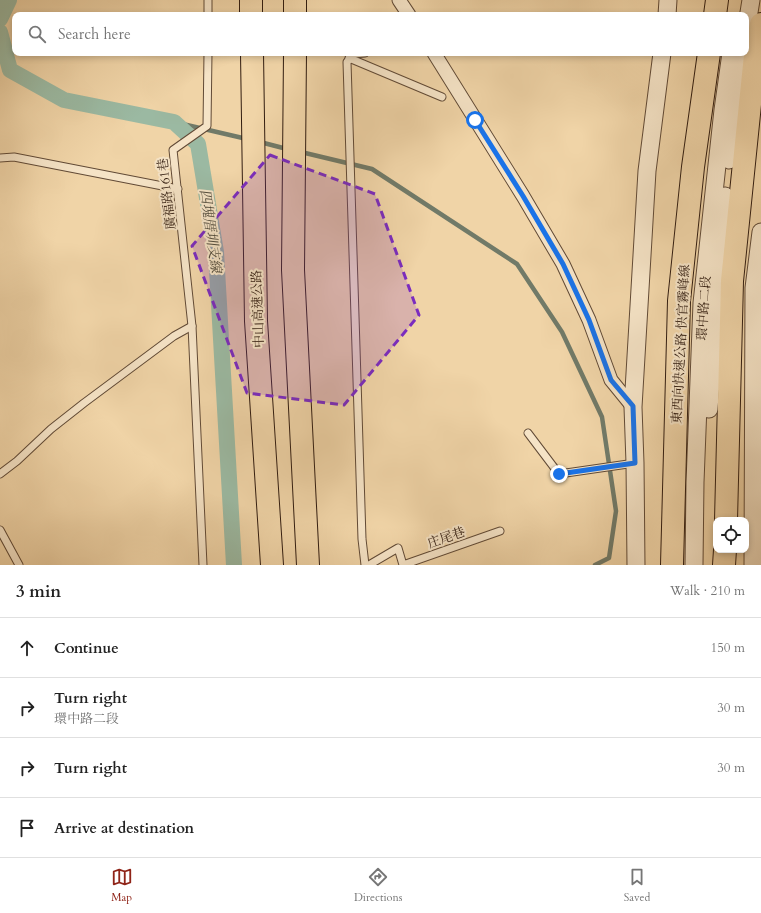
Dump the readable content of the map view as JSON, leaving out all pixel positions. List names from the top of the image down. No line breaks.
{"streets":{"highway":["中山高速公路","東西向快速公路 快官霧峰線"],"street":["環中路二段"],"lane":["廣福路161巷","庄尾巷"]},"water":["四塊厝圳支線"],"page":{"search":"Search here","heading":["3 min","Walk · 210 m"],"list":[["Continue","150 m"],["Turn right","環中路二段","30 m"],["Turn right","30 m"],"Arrive at destination"],"nav":["Map","Directions","Saved"]}}
